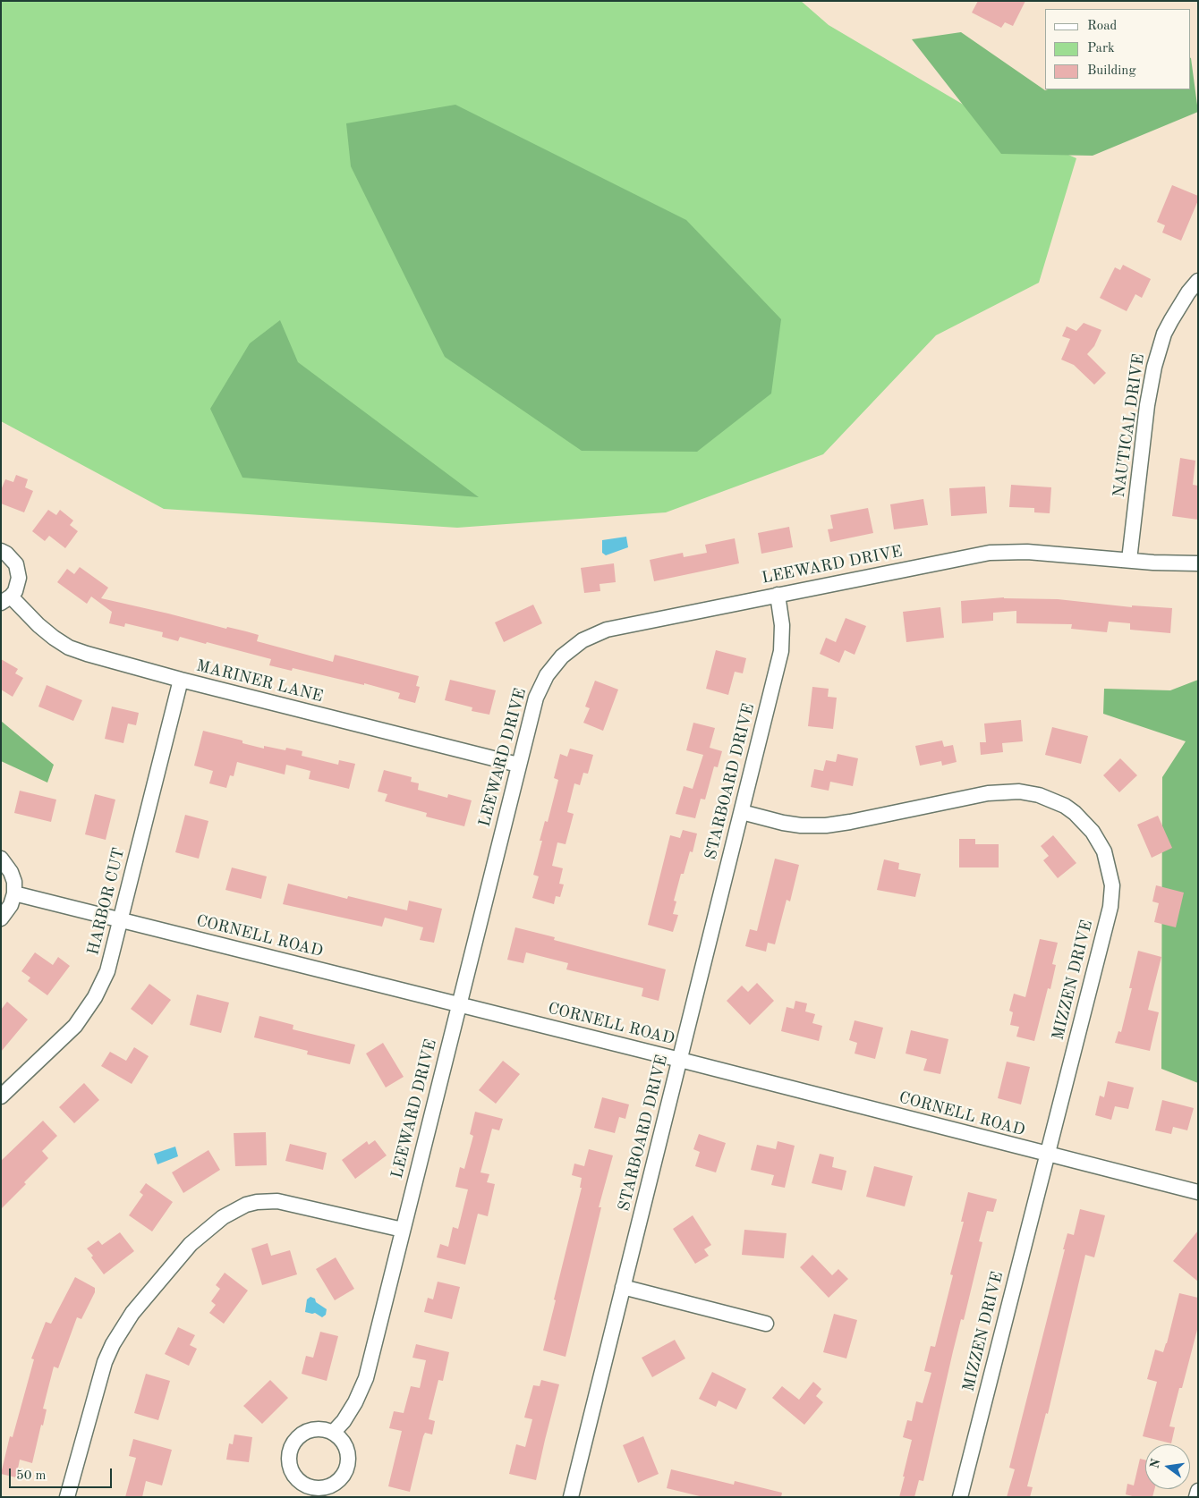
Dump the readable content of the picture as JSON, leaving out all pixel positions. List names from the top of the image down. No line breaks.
{"streets":{"street":["NAUTICAL DRIVE","LEEWARD DRIVE","MARINER LANE","STARBOARD DRIVE","HARBOR CUT","CORNELL ROAD","MIZZEN DRIVE"]},"crossings":[["NAUTICAL DRIVE","LEEWARD DRIVE"],["LEEWARD DRIVE","MARINER LANE"],["LEEWARD DRIVE","STARBOARD DRIVE"],["LEEWARD DRIVE","CORNELL ROAD"],["MARINER LANE","HARBOR CUT"],["STARBOARD DRIVE","CORNELL ROAD"],["STARBOARD DRIVE","MIZZEN DRIVE"],["HARBOR CUT","CORNELL ROAD"],["CORNELL ROAD","MIZZEN DRIVE"]],"legend":["Road","Park","Building"],"scale_bar":"50 m","north":"left"}
